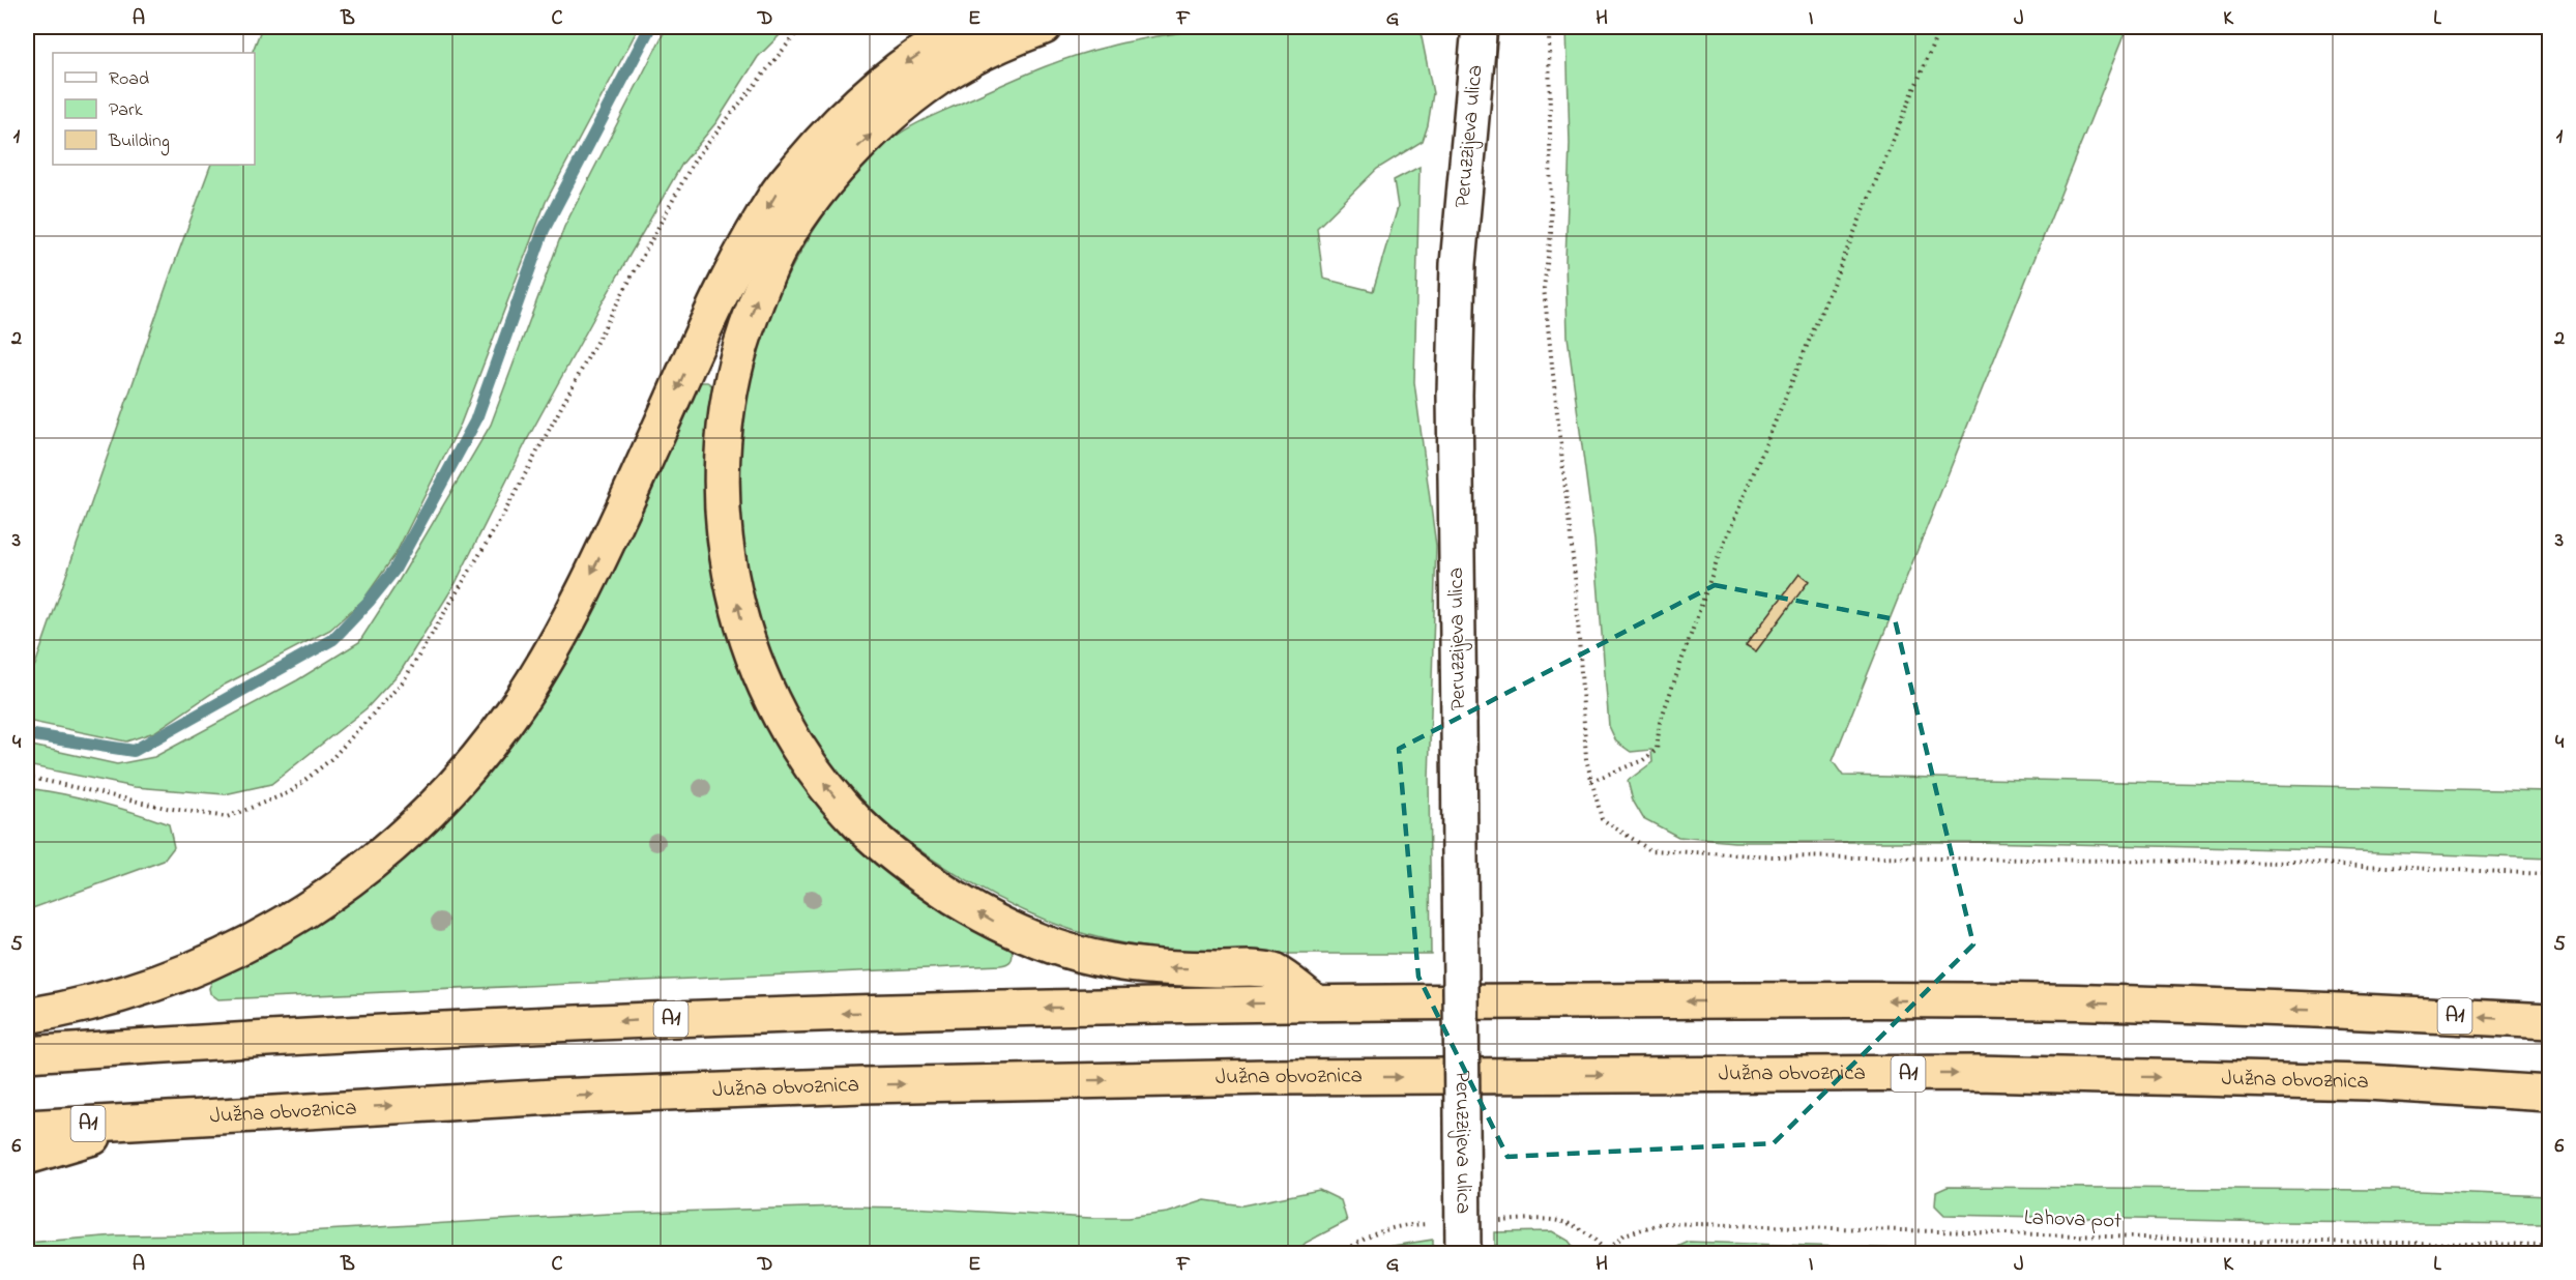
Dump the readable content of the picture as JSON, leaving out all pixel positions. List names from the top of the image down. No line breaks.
{"streets":{"highway":["A1","Južna obvoznica"],"main road":["Peruzzijeva ulica"],"path":["Lahova pot"]},"legend":["Road","Park","Building"],"grid":{"columns":["A","B","C","D","E","F","G","H","I","J","K","L"],"rows":["1","2","3","4","5","6"]}}
